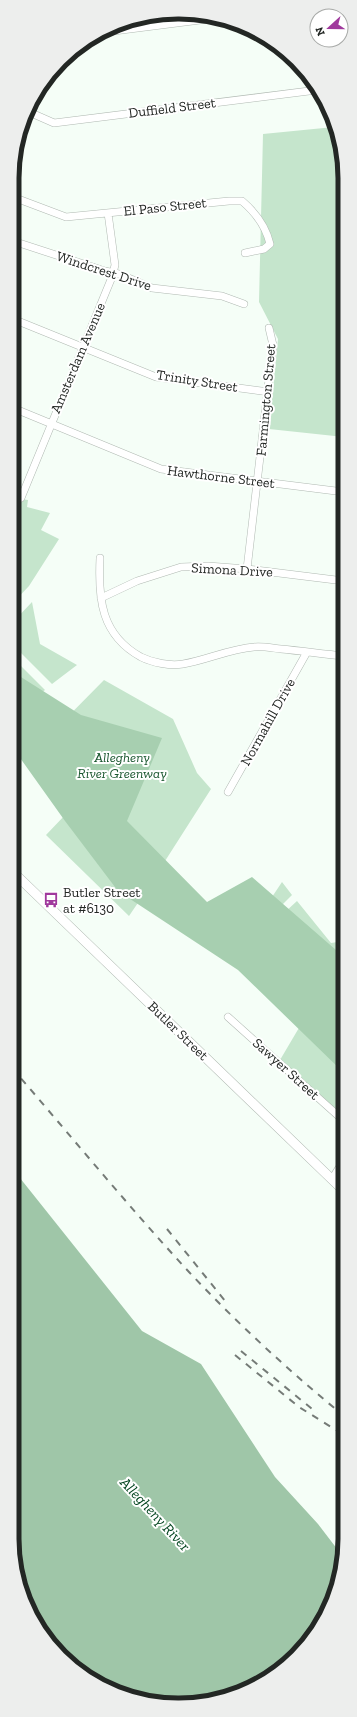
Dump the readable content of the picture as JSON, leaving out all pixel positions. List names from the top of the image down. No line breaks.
{"streets":{"main road":["Butler Street"],"street":["Duffield Street","El Paso Street","Windcrest Drive","Amsterdam Avenue","Trinity Street","Farmington Street","Hawthorne Street","Simona Drive","Normahill Drive","Sawyer Street"]},"crossings":[["El Paso Street","Amsterdam Avenue"],["Windcrest Drive","Amsterdam Avenue"],["Amsterdam Avenue","Trinity Street"],["Amsterdam Avenue","Hawthorne Street"],["Trinity Street","Farmington Street"],["Farmington Street","Hawthorne Street"],["Farmington Street","Simona Drive"]],"water":["Allegheny River"],"parks":["Allegheny River Greenway"],"places":{"bus stop":["Butler Street at #6130"]},"north":"left"}
